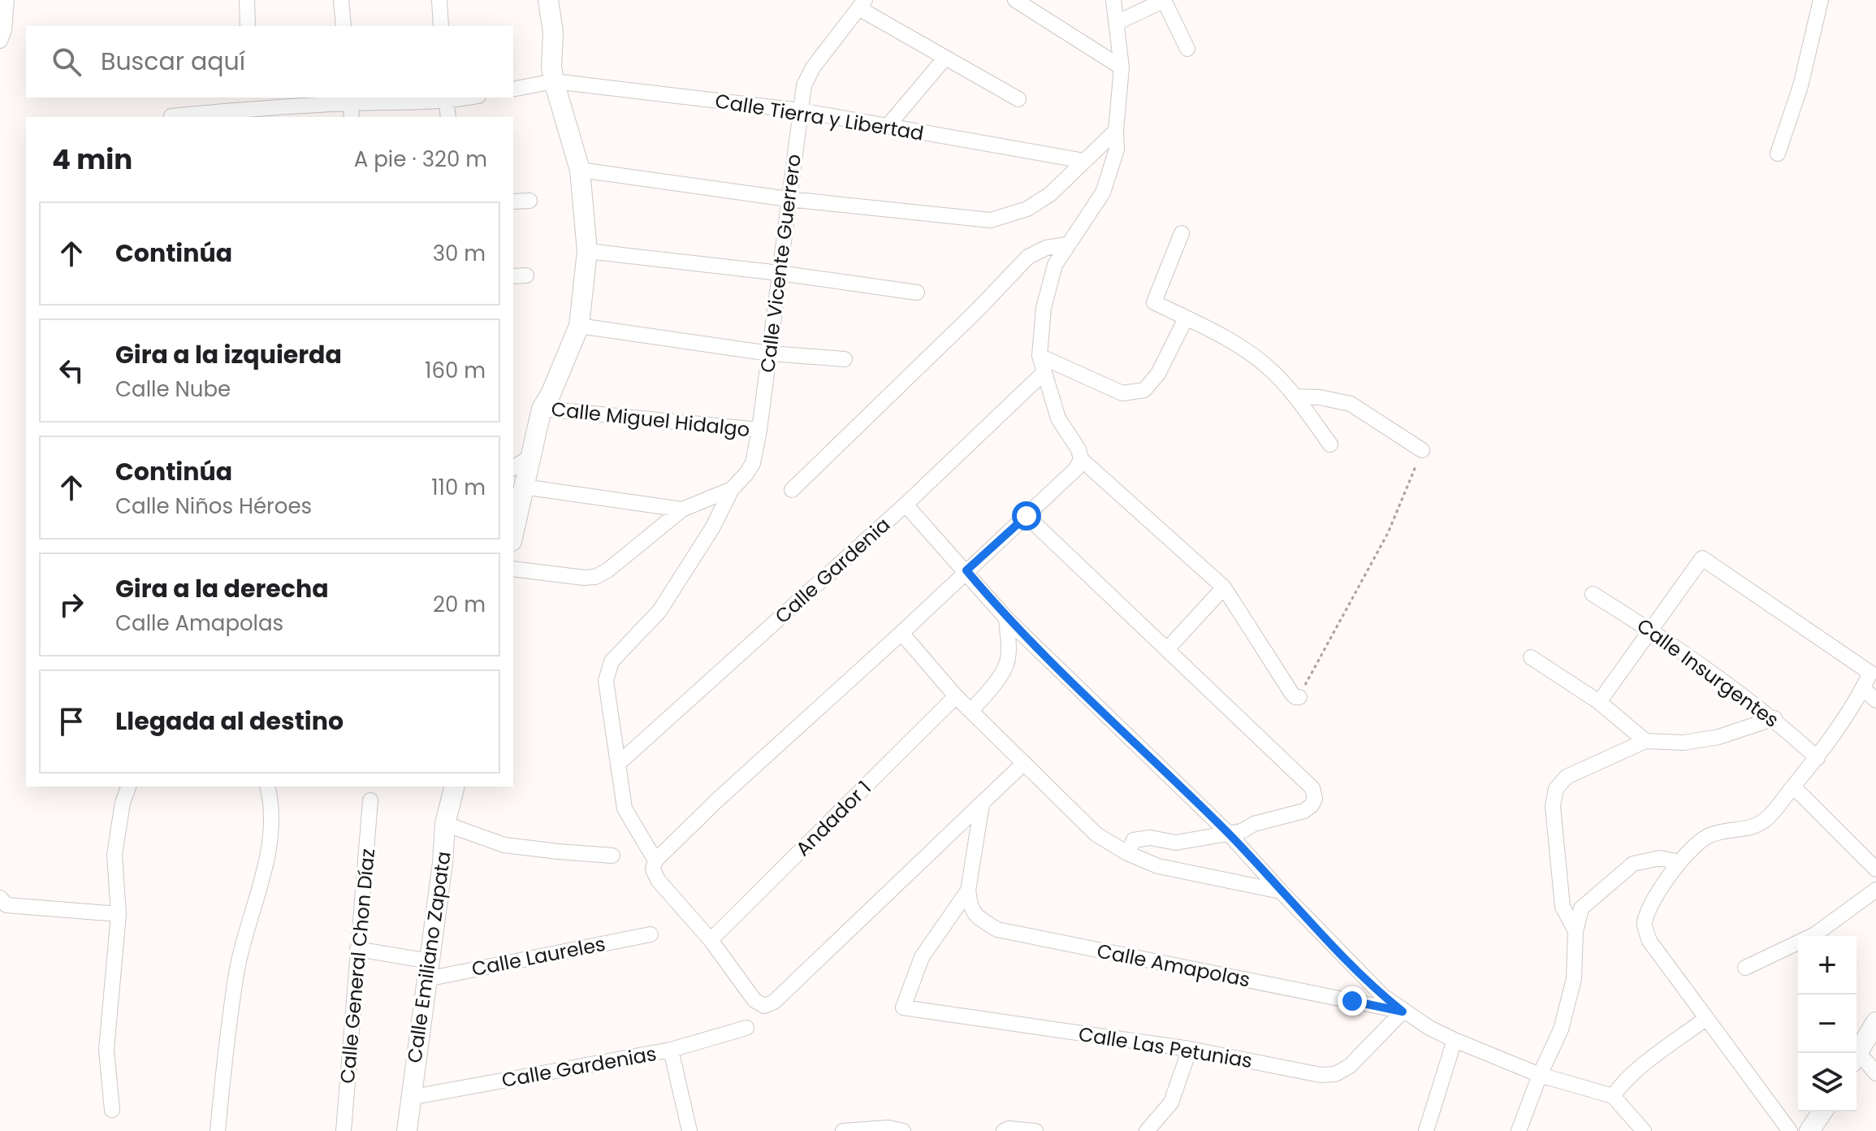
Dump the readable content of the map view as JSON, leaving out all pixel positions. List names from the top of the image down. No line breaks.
{"streets":{"street":["Calle Tierra y Libertad","Calle Vicente Guerrero","Calle Miguel Hidalgo","Calle Gardenia","Calle Insurgentes","Andador 1","Calle Laureles","Calle Emiliano Zapata","Calle Amapolas","Calle General Chon Díaz","Calle Las Petunias","Calle Gardenias"]},"crossings":[["Calle Tierra y Libertad","Calle Vicente Guerrero"],["Calle Vicente Guerrero","Calle Miguel Hidalgo"],["Calle Vicente Guerrero","Calle Gardenia"],["Calle Vicente Guerrero","Andador 1"],["Calle Laureles","Calle Emiliano Zapata"],["Calle Emiliano Zapata","Calle Gardenias"],["Calle Amapolas","Calle Las Petunias"]],"page":{"search":"Buscar aquí","heading":["4 min","A pie · 320 m"],"list":[["Continúa","30 m"],["Gira a la izquierda","Calle Nube","160 m"],["Continúa","Calle Niños Héroes","110 m"],["Gira a la derecha","Calle Amapolas","20 m"],"Llegada al destino"],"map_buttons":["+","−"]}}
